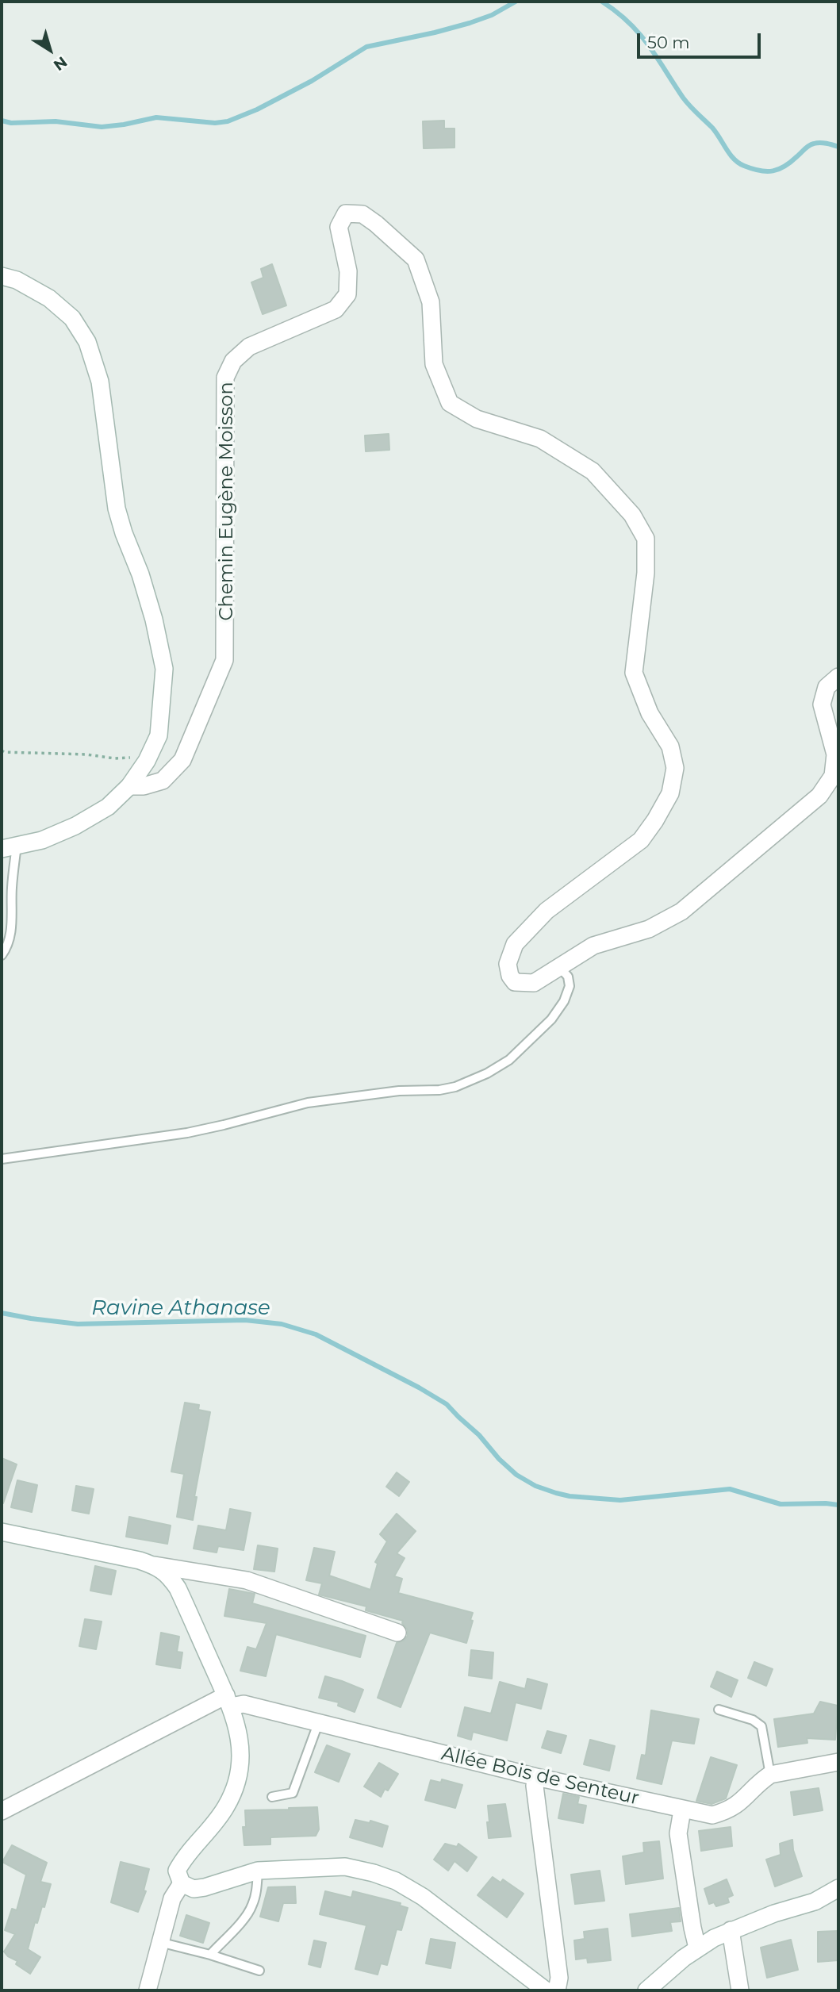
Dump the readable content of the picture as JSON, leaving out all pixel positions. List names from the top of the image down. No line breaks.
{"streets":{"street":["Chemin Eugène Moisson","Allée Bois de Senteur"]},"water":["Ravine Athanase"],"scale_bar":"50 m","north":"bottom right"}
